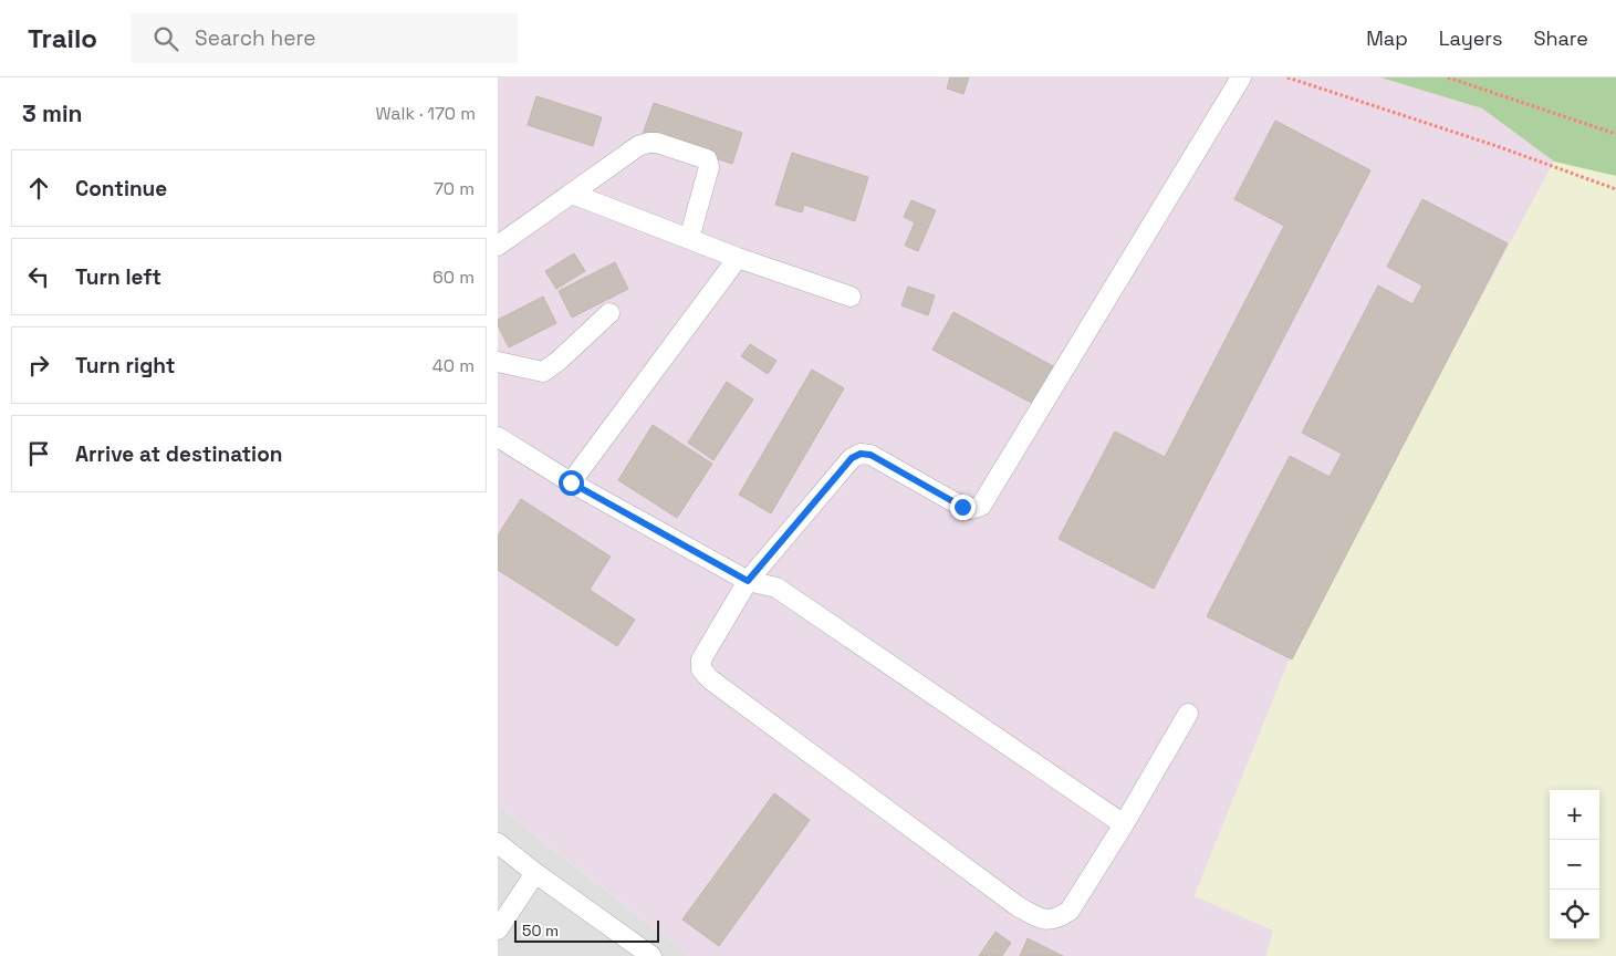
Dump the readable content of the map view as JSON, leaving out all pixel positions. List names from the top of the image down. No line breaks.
{"scale_bar":"50 m","page":{"header":"Trailo","search":"Search here","nav":["Map","Layers","Share"],"heading":["3 min","Walk · 170 m"],"list":[["Continue","70 m"],["Turn left","60 m"],["Turn right","40 m"],"Arrive at destination"],"map_buttons":["+","−"],"scale":"50 m"}}
